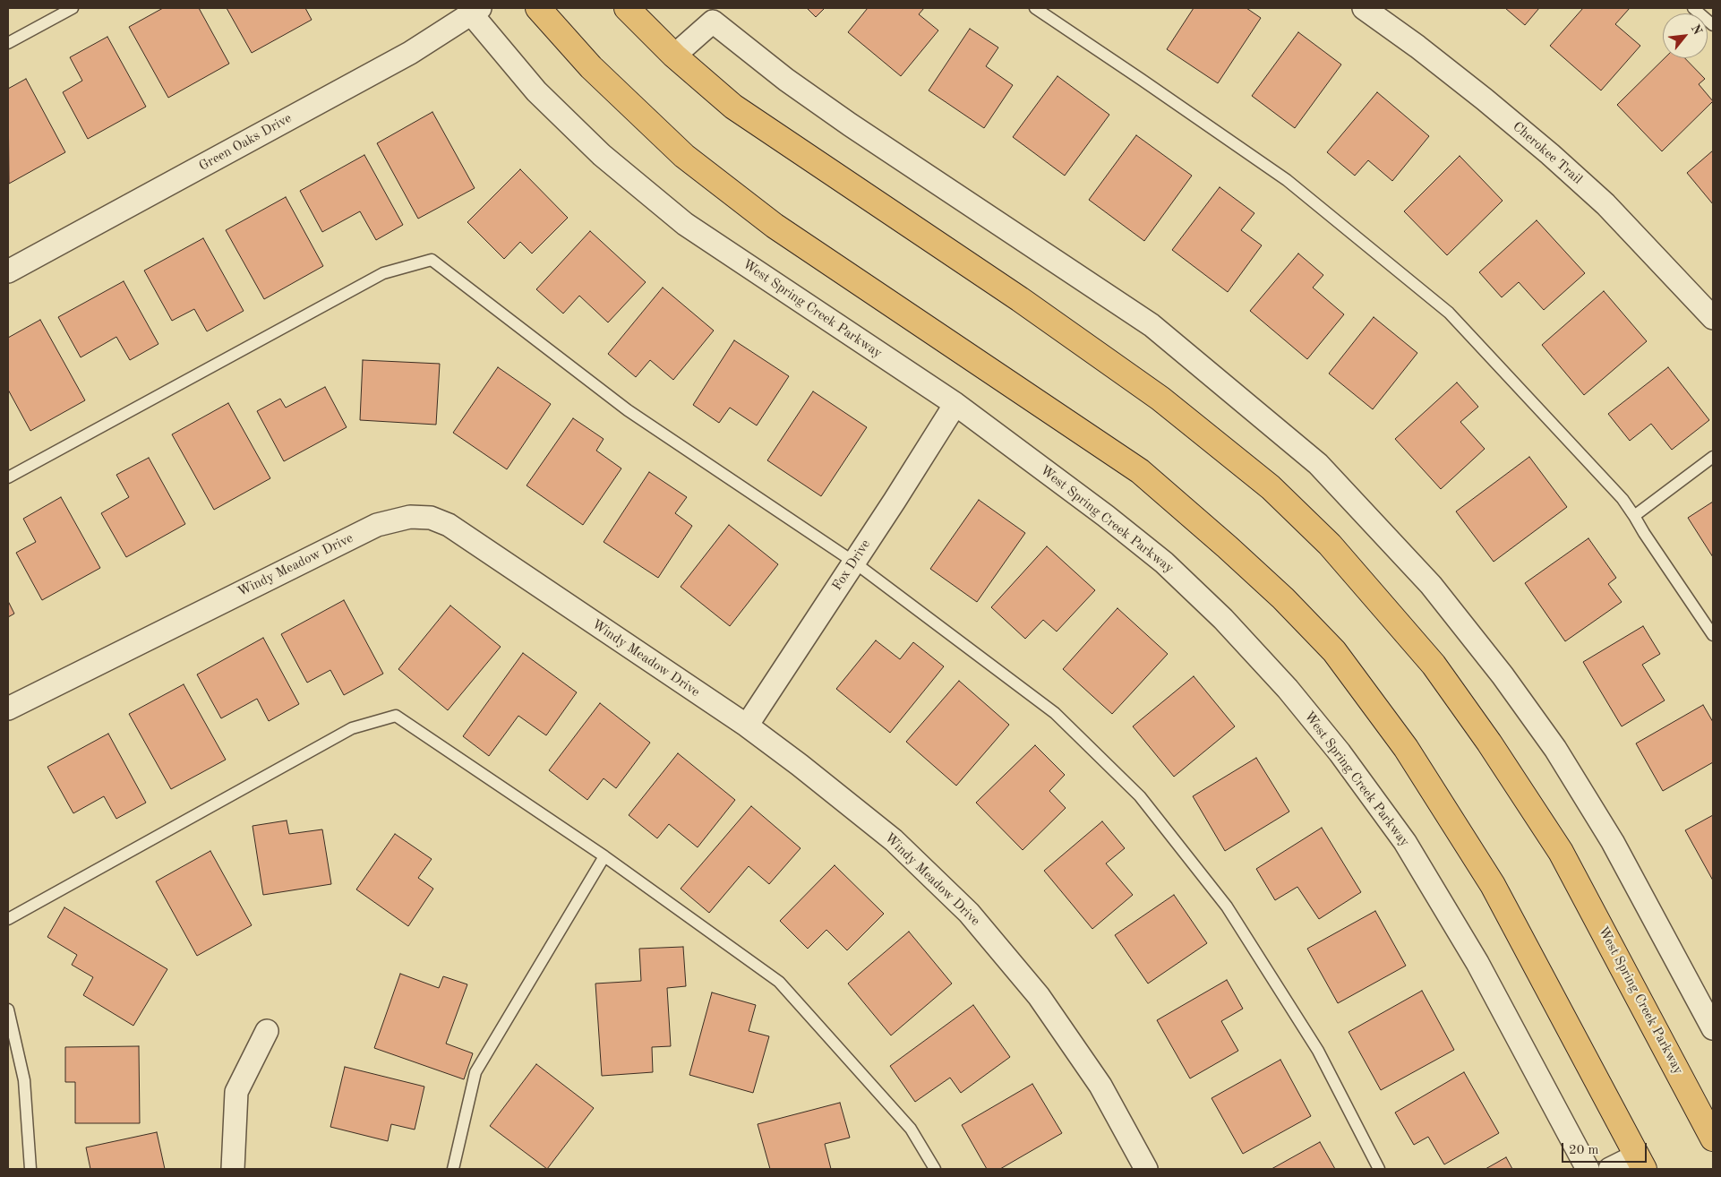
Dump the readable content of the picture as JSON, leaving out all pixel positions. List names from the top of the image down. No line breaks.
{"streets":{"main road":["West Spring Creek Parkway"],"street":["Green Oaks Drive","Cherokee Trail","Windy Meadow Drive","Fox Drive"]},"crossings":[["Green Oaks Drive","West Spring Creek Parkway"],["West Spring Creek Parkway","Fox Drive"],["Windy Meadow Drive","Fox Drive"]],"scale_bar":"20 m","north":"top right"}
